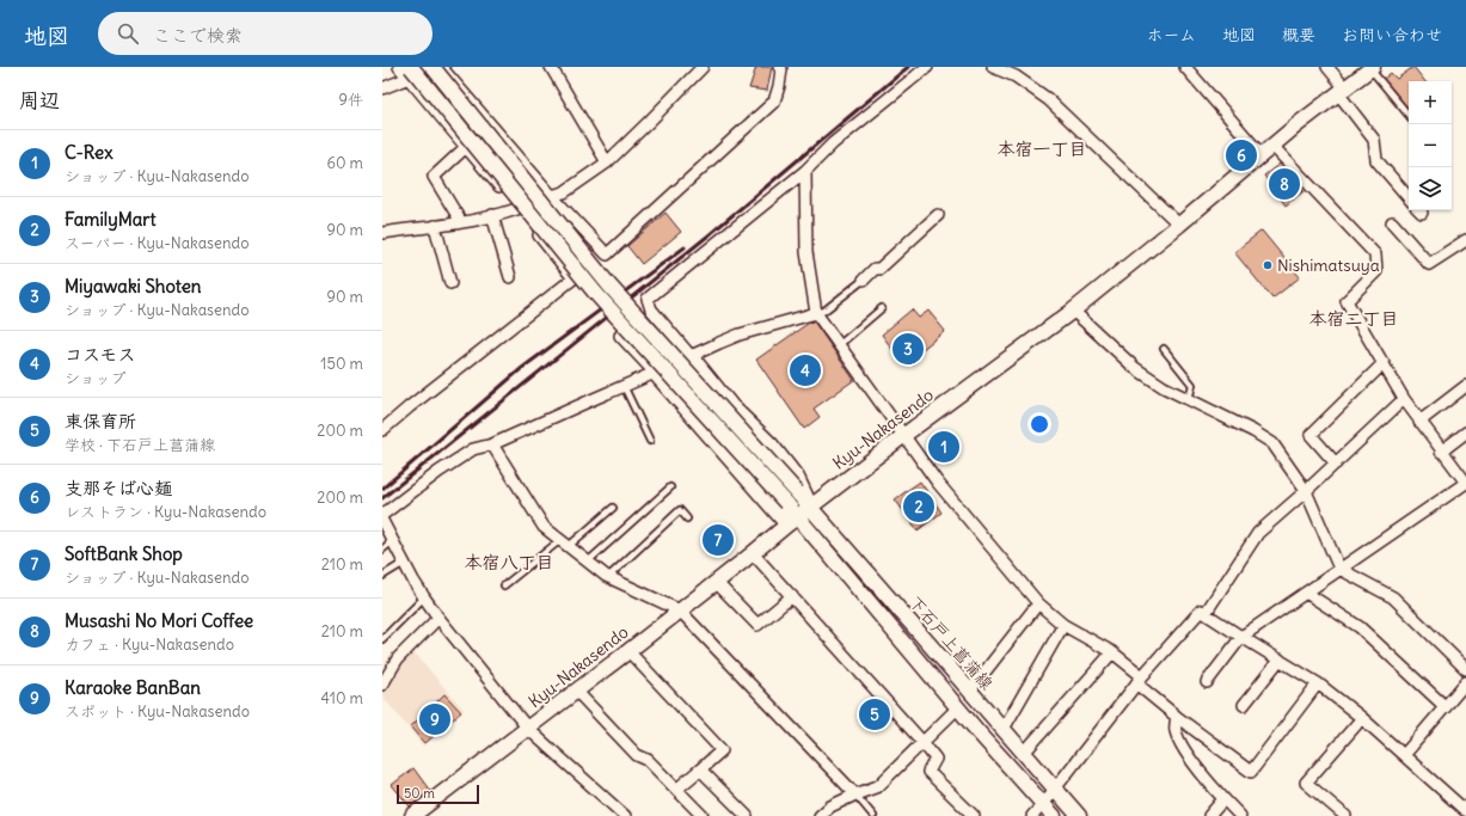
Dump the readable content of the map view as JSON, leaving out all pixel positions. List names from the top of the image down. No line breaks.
{"streets":{"main road":["Kyu-Nakasendo","下石戸上菖蒲線"]},"crossings":[["Kyu-Nakasendo","下石戸上菖蒲線"]],"districts":["本宿一丁目","本宿二丁目","本宿八丁目"],"places":["Nishimatsuya"],"scale_bar":"50 m","page":{"header":"地図","search":"ここで検索","nav":["ホーム","地図","概要","お問い合わせ"],"heading":["周辺","9件"],"map_buttons":["+","−"],"list":[{"mark":"1","name":"C-Rex","note":"ショップ · Kyu-Nakasendo","value":"60 m"},{"mark":"2","name":"FamilyMart","note":"スーパー · Kyu-Nakasendo","value":"90 m"},{"mark":"3","name":"Miyawaki Shoten","note":"ショップ · Kyu-Nakasendo","value":"90 m"},{"mark":"4","name":"コスモス","note":"ショップ","value":"150 m"},{"mark":"5","name":"東保育所","note":"学校 · 下石戸上菖蒲線","value":"200 m"},{"mark":"6","name":"支那そば心麺","note":"レストラン · Kyu-Nakasendo","value":"200 m"},{"mark":"7","name":"SoftBank Shop","note":"ショップ · Kyu-Nakasendo","value":"210 m"},{"mark":"8","name":"Musashi No Mori Coffee","note":"カフェ · Kyu-Nakasendo","value":"210 m"},{"mark":"9","name":"Karaoke BanBan","note":"スポット · Kyu-Nakasendo","value":"410 m"}],"pins":["6","8","3","4","1","2","7","5","9"],"scale":"50 m"}}
